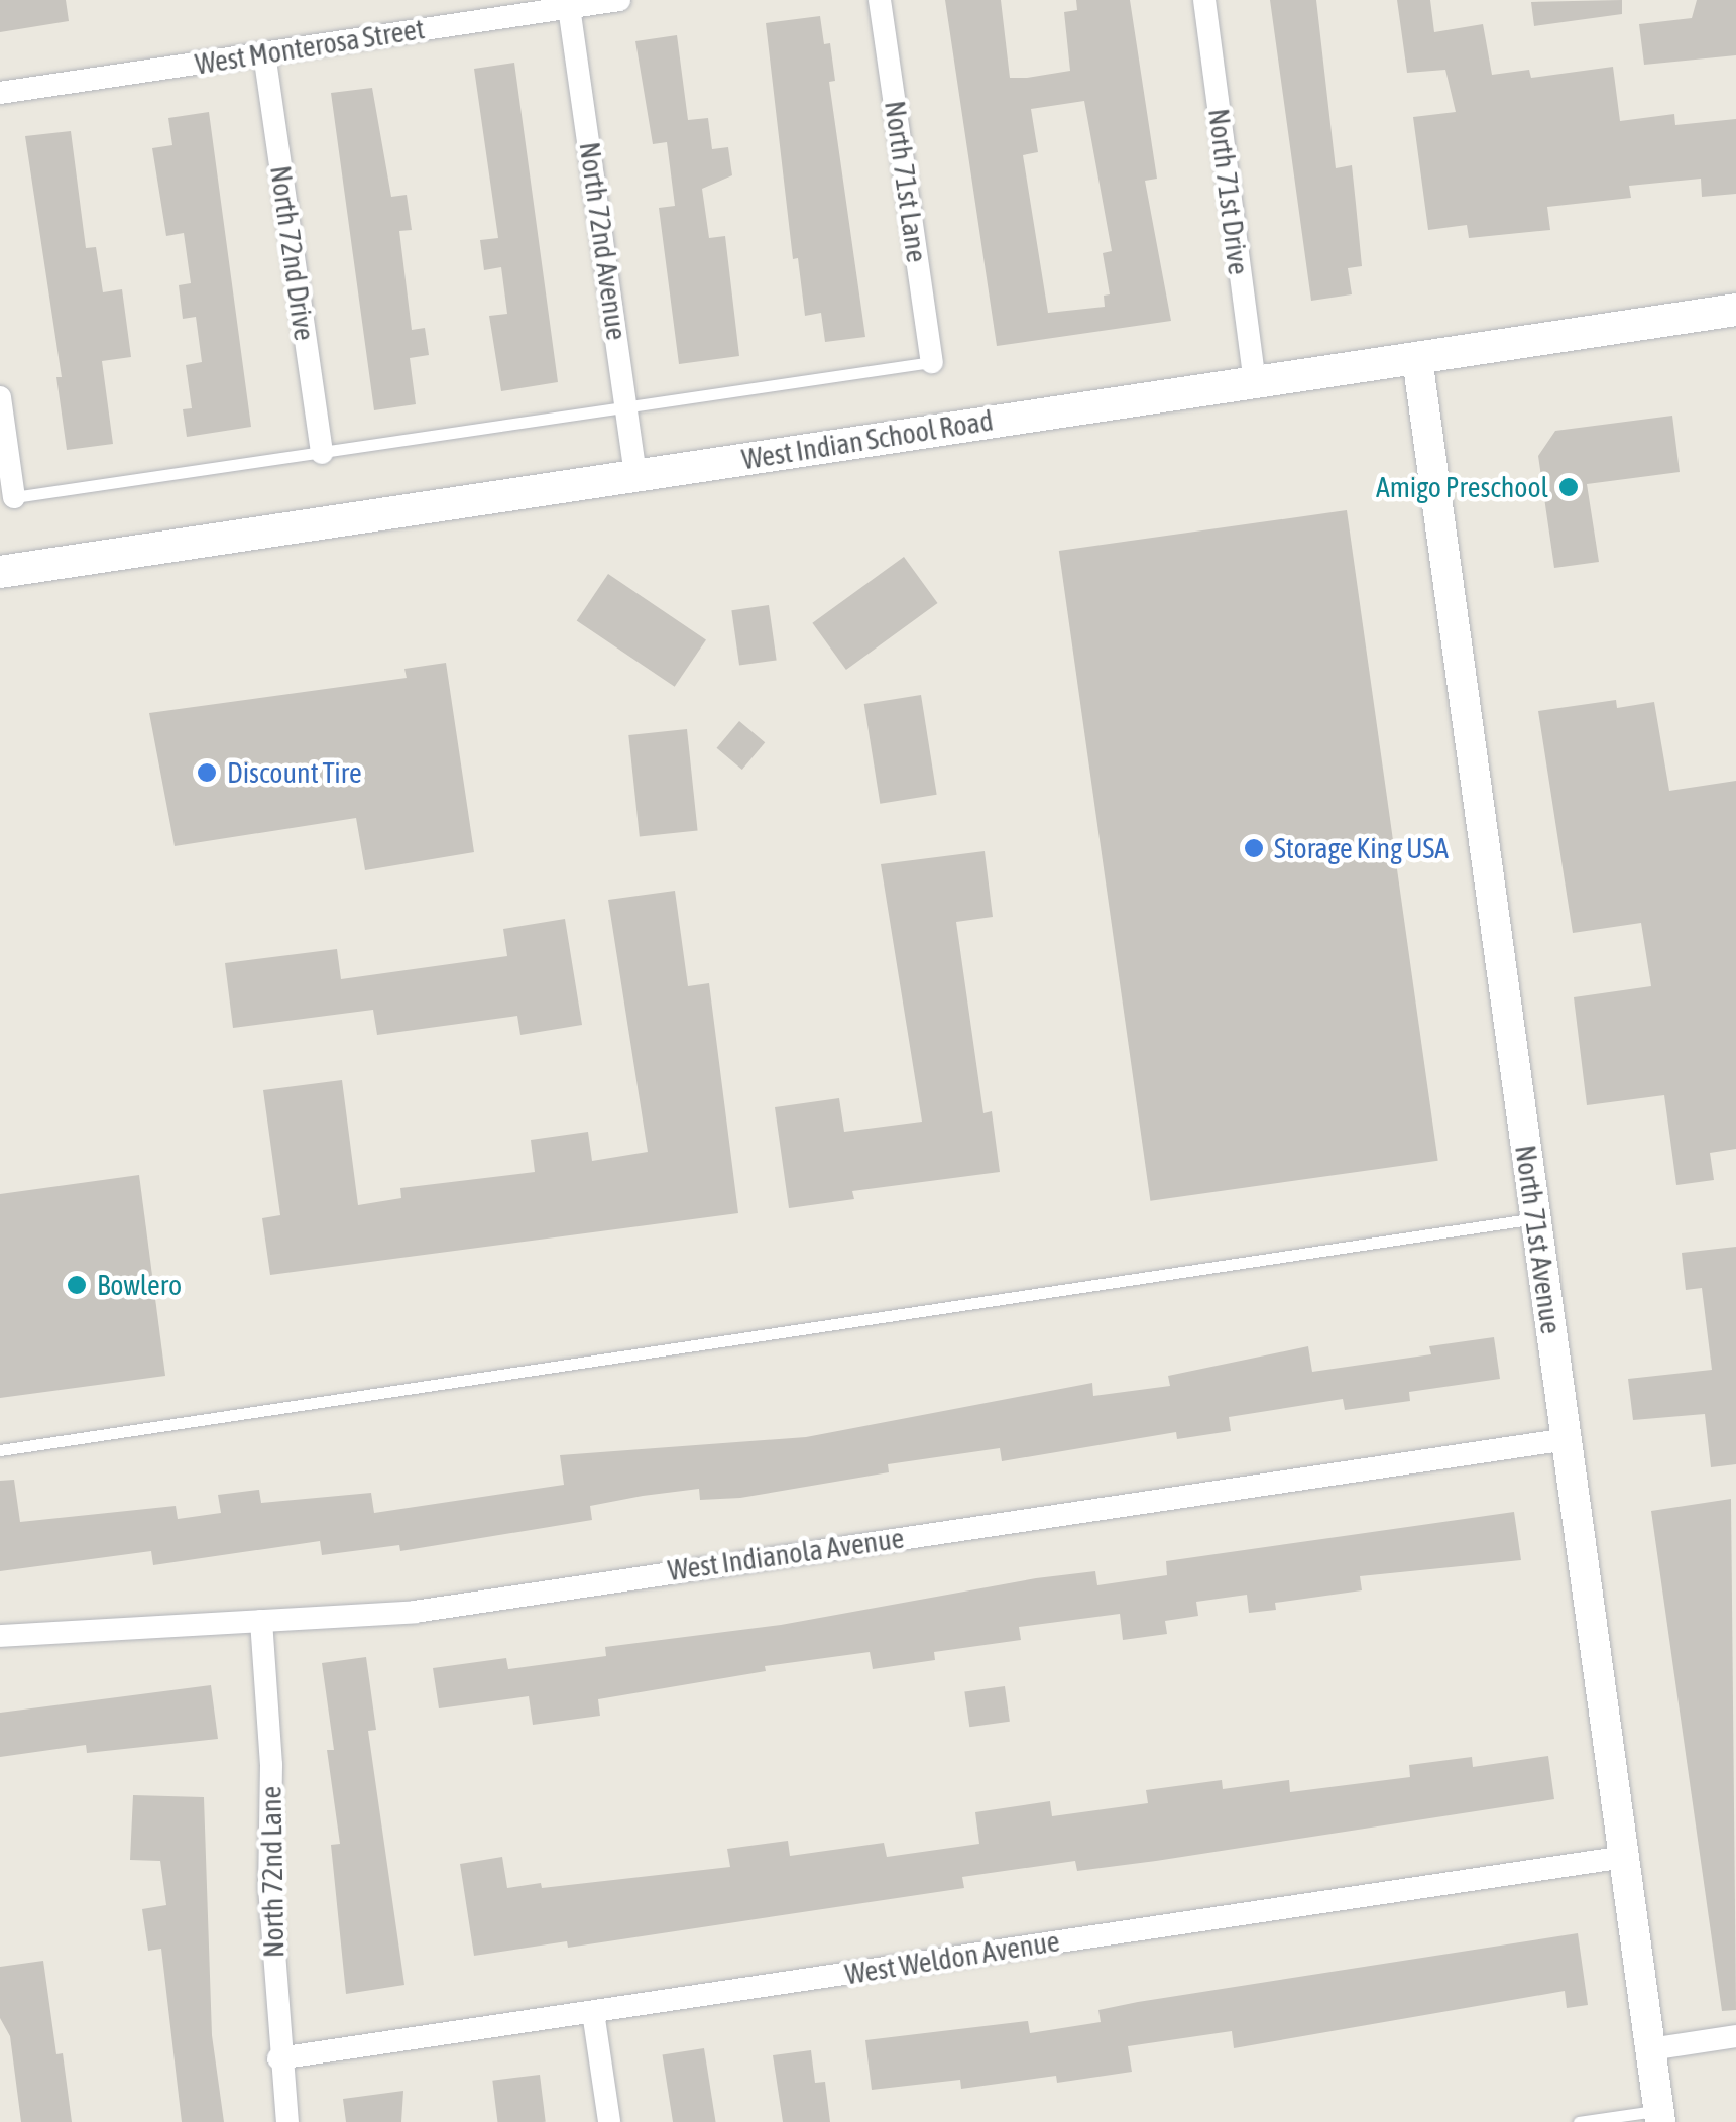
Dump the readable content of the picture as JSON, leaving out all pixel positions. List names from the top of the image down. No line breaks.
{"streets":{"main road":["West Indian School Road"],"street":["West Monterosa Street","North 71st Lane","North 71st Drive","North 72nd Avenue","North 72nd Drive","North 71st Avenue","West Indianola Avenue","North 72nd Lane","West Weldon Avenue"]},"crossings":[["West Monterosa Street","North 72nd Avenue"],["West Monterosa Street","North 72nd Drive"],["North 71st Drive","West Indian School Road"],["North 72nd Avenue","West Indian School Road"],["West Indian School Road","North 71st Avenue"],["North 71st Avenue","West Indianola Avenue"],["North 71st Avenue","West Weldon Avenue"],["West Indianola Avenue","North 72nd Lane"],["North 72nd Lane","West Weldon Avenue"]],"places":["Amigo Preschool","Discount Tire","Storage King USA","Bowlero"]}
